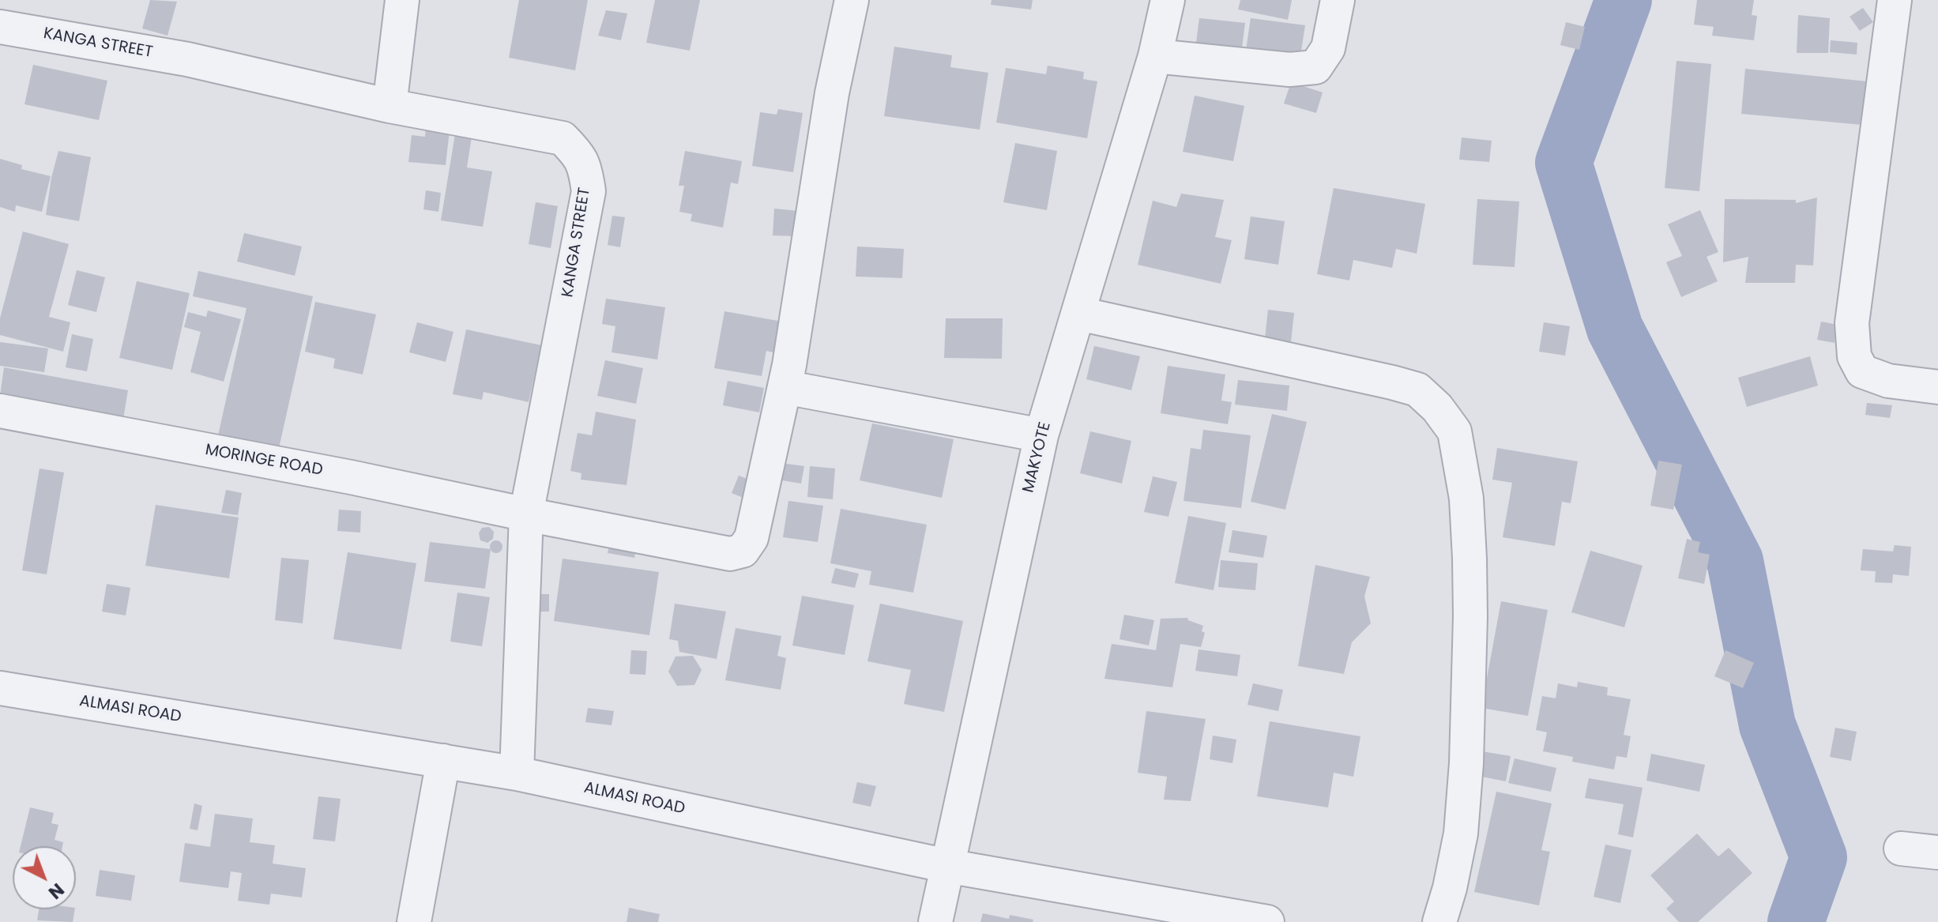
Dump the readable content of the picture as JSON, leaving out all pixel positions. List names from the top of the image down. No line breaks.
{"streets":{"street":["KANGA STREET","MAKYOTE","MORINGE ROAD","ALMASI ROAD"]},"crossings":[["KANGA STREET","MORINGE ROAD"],["KANGA STREET","ALMASI ROAD"],["MAKYOTE","ALMASI ROAD"]],"north":"bottom right"}
